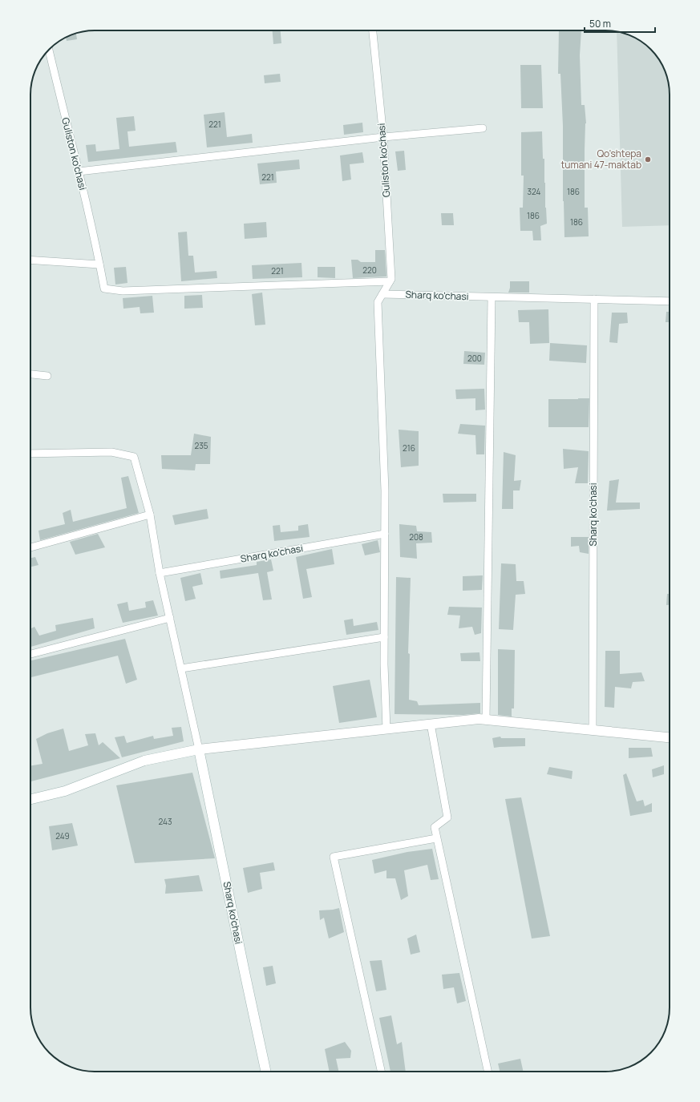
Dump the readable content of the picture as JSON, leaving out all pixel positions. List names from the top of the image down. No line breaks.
{"streets":{"main road":["Sharq ko'chasi"],"street":["Guliston ko'chasi"]},"crossings":[["Guliston ko'chasi","Sharq ko'chasi"]],"places":["Qo'shtepa tumani 47-maktab"],"house_numbers":["221","221","324","186","186","186","220","221","200","235","216","208","243","249"],"scale_bar":"50 m"}
